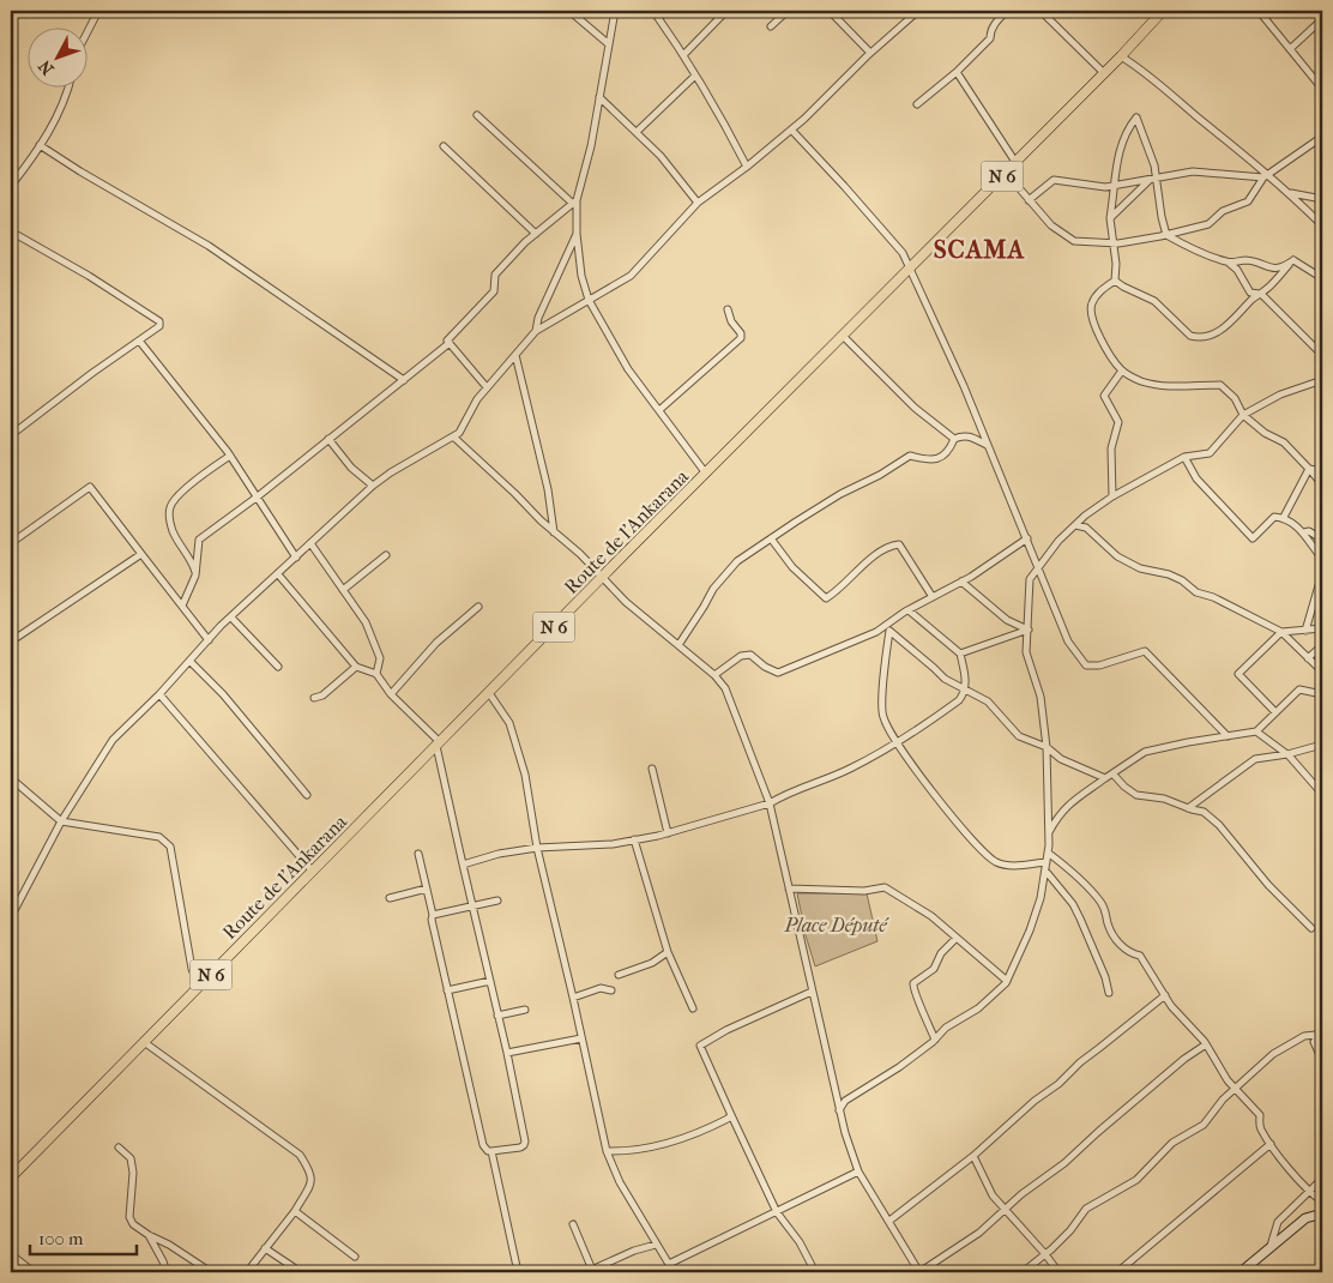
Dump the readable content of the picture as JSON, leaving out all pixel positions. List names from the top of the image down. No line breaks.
{"streets":{"main road":["N 6","Route de l'Ankarana"]},"districts":["SCAMA"],"parks":["Place Député"],"scale_bar":"100 m","north":"bottom left"}
